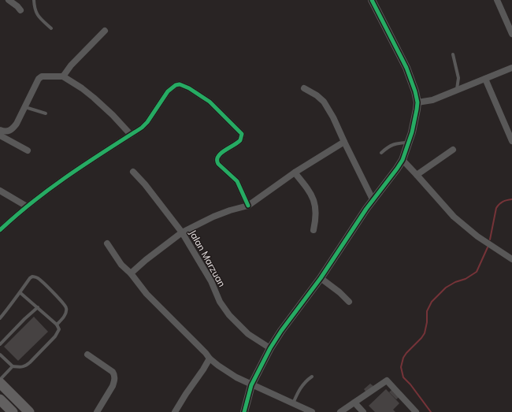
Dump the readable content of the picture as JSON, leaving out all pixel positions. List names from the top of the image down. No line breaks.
{"streets":{"street":["Jalan Marzuan"]}}
